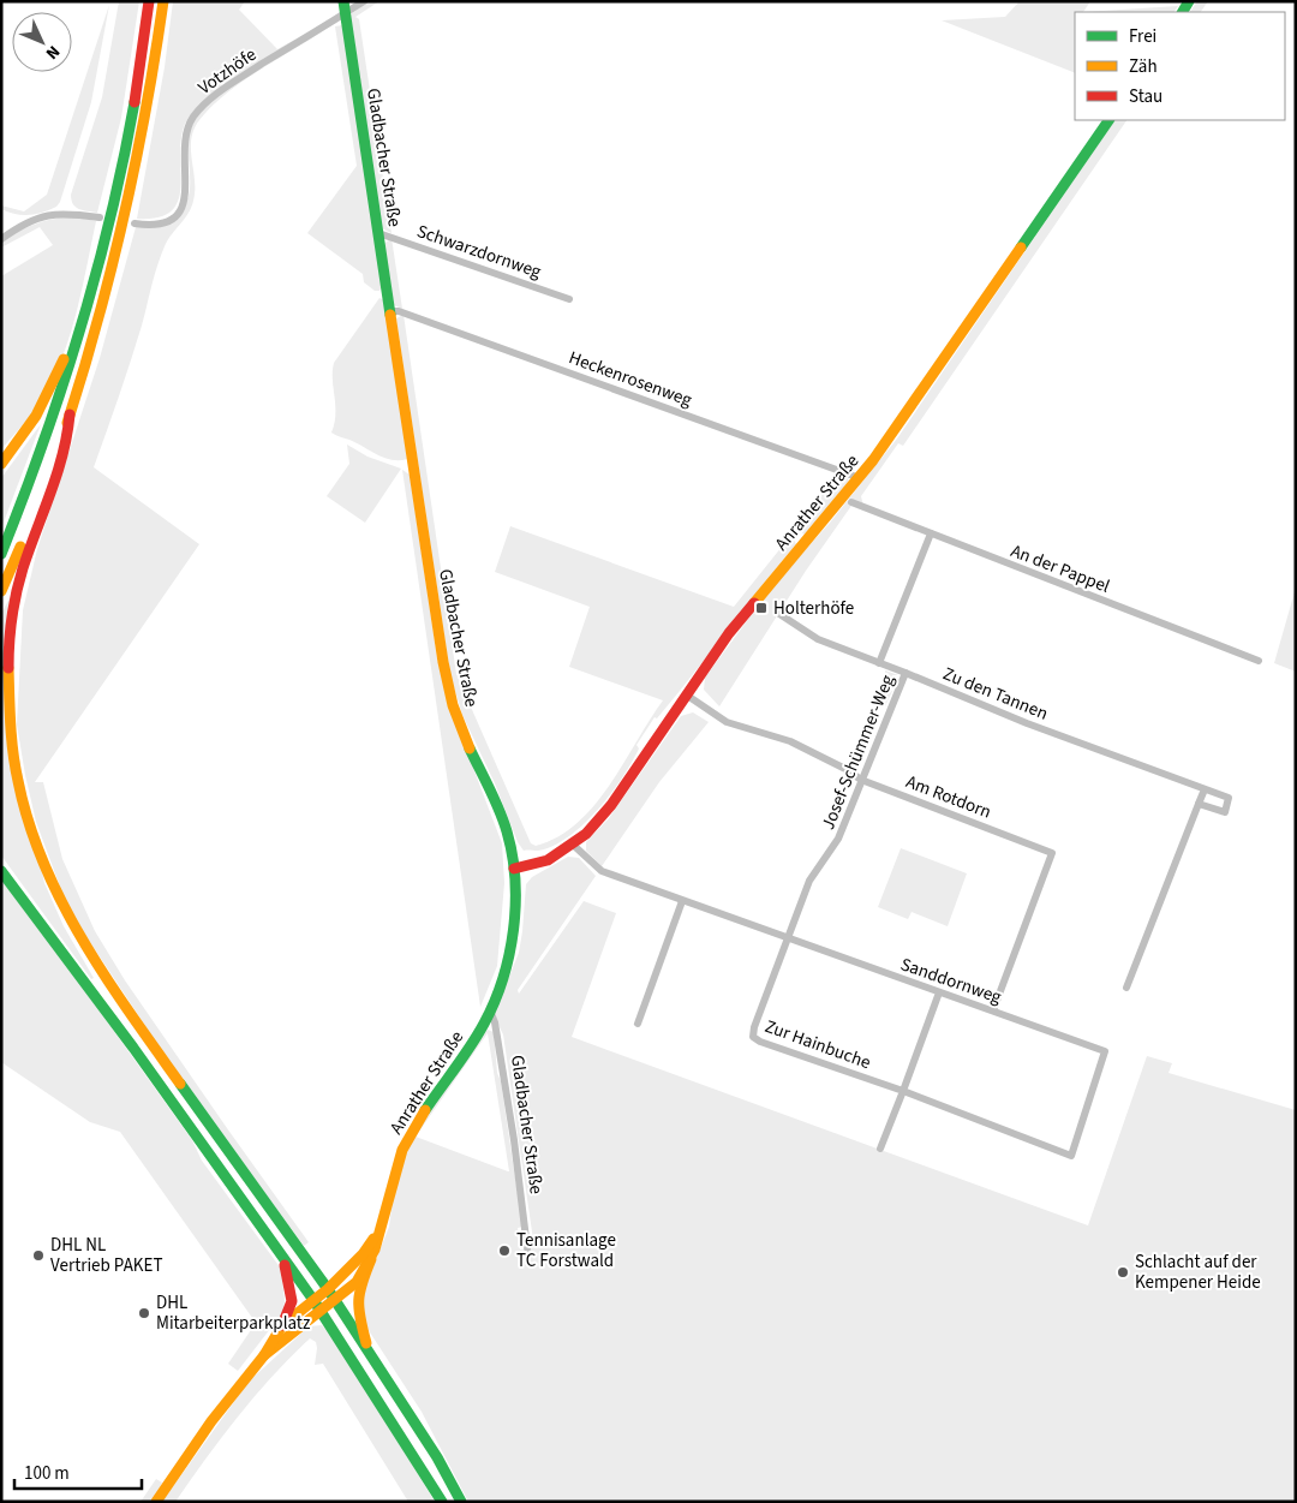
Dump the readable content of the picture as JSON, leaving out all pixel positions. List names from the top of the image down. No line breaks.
{"streets":{"main road":["Gladbacher Straße","Anrather Straße"],"street":["Votzhöfe","Schwarzdornweg","Heckenrosenweg","An der Pappel","Zu den Tannen","Josef-Schümmer-Weg","Am Rotdorn","Sanddornweg","Zur Hainbuche"]},"crossings":[["Votzhöfe","Gladbacher Straße"],["Gladbacher Straße","Schwarzdornweg"],["Gladbacher Straße","Heckenrosenweg"],["Gladbacher Straße","Anrather Straße"],["Heckenrosenweg","Anrather Straße"],["Anrather Straße","Am Rotdorn"],["Anrather Straße","Sanddornweg"],["An der Pappel","Josef-Schümmer-Weg"],["Zu den Tannen","Josef-Schümmer-Weg"],["Josef-Schümmer-Weg","Am Rotdorn"],["Josef-Schümmer-Weg","Sanddornweg"],["Josef-Schümmer-Weg","Zur Hainbuche"],["Am Rotdorn","Sanddornweg"],["Sanddornweg","Zur Hainbuche"]],"places":{"transit":["Holterhöfe"],"other":["Tennisanlage TC Forstwald","DHL NL Vertrieb PAKET","Schlacht auf der Kempener Heide","DHL Mitarbeiterparkplatz"]},"legend":["Frei","Zäh","Stau"],"scale_bar":"100 m","north":"bottom right"}
